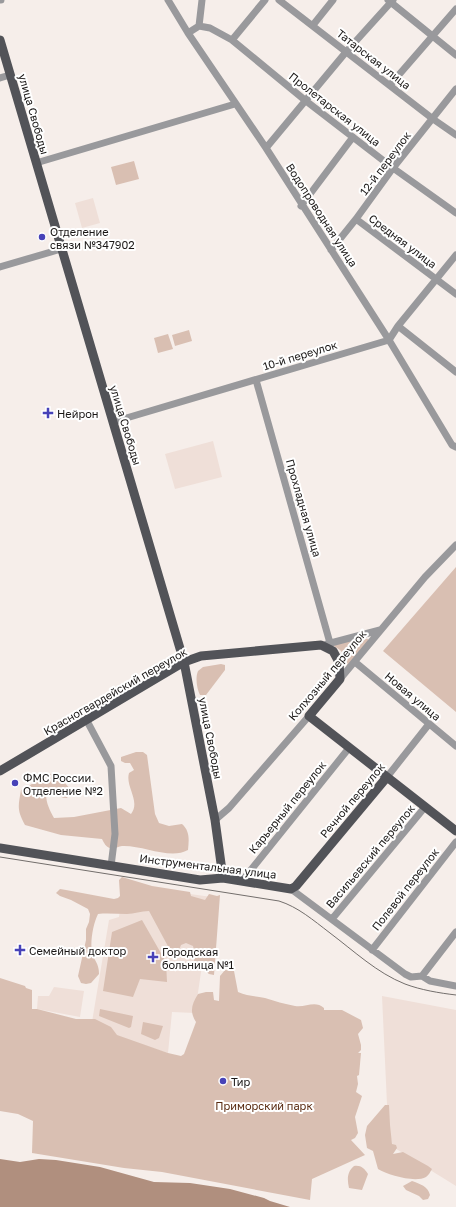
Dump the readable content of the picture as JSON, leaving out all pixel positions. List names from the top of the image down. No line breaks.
{"streets":{"main road":["улица Свободы","Колхозный переулок","Красногвардейский переулок","Речной переулок","Инструментальная улица"],"street":["Татарская улица","Пролетарская улица","12-й переулок","Водопроводная улица","Средняя улица","10-й переулок","Прохладная улица","Новая улица","Карьерный переулок","Васильевский переулок","Полевой переулок"]},"crossings":[["Татарская улица","12-й переулок"],["Пролетарская улица","12-й переулок"],["улица Свободы","10-й переулок"],["улица Свободы","Колхозный переулок"],["улица Свободы","Красногвардейский переулок"],["улица Свободы","Инструментальная улица"],["12-й переулок","Водопроводная улица"],["12-й переулок","Средняя улица"],["Водопроводная улица","10-й переулок"],["10-й переулок","Прохладная улица"],["Прохладная улица","Красногвардейский переулок"],["Колхозный переулок","Красногвардейский переулок"],["Колхозный переулок","Новая улица"],["Новая улица","Речной переулок"],["Речной переулок","Инструментальная улица"],["Карьерный переулок","Инструментальная улица"],["Васильевский переулок","Инструментальная улица"],["Инструментальная улица","Полевой переулок"]],"parks":["Приморский парк"],"places":{"other":["Отделение связи №347902","ФМС России. Отделение №2","Тир"],"health":["Нейрон","Семейный доктор","Городская больница №1"]}}
